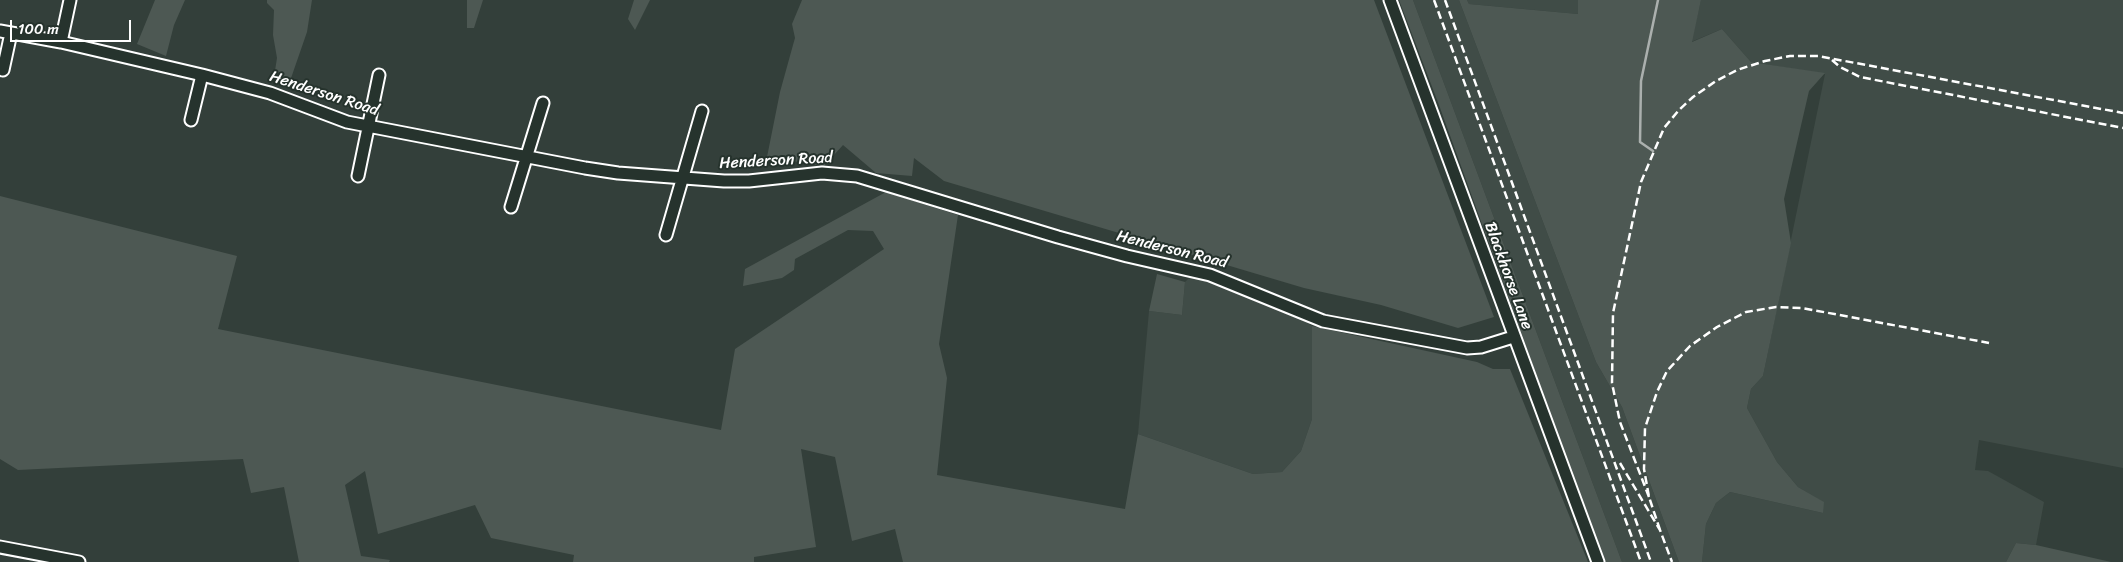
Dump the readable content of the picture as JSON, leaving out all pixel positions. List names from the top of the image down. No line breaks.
{"streets":{"street":["Henderson Road","Blackhorse Lane"]},"crossings":[["Henderson Road","Blackhorse Lane"]],"scale_bar":"100 m"}
